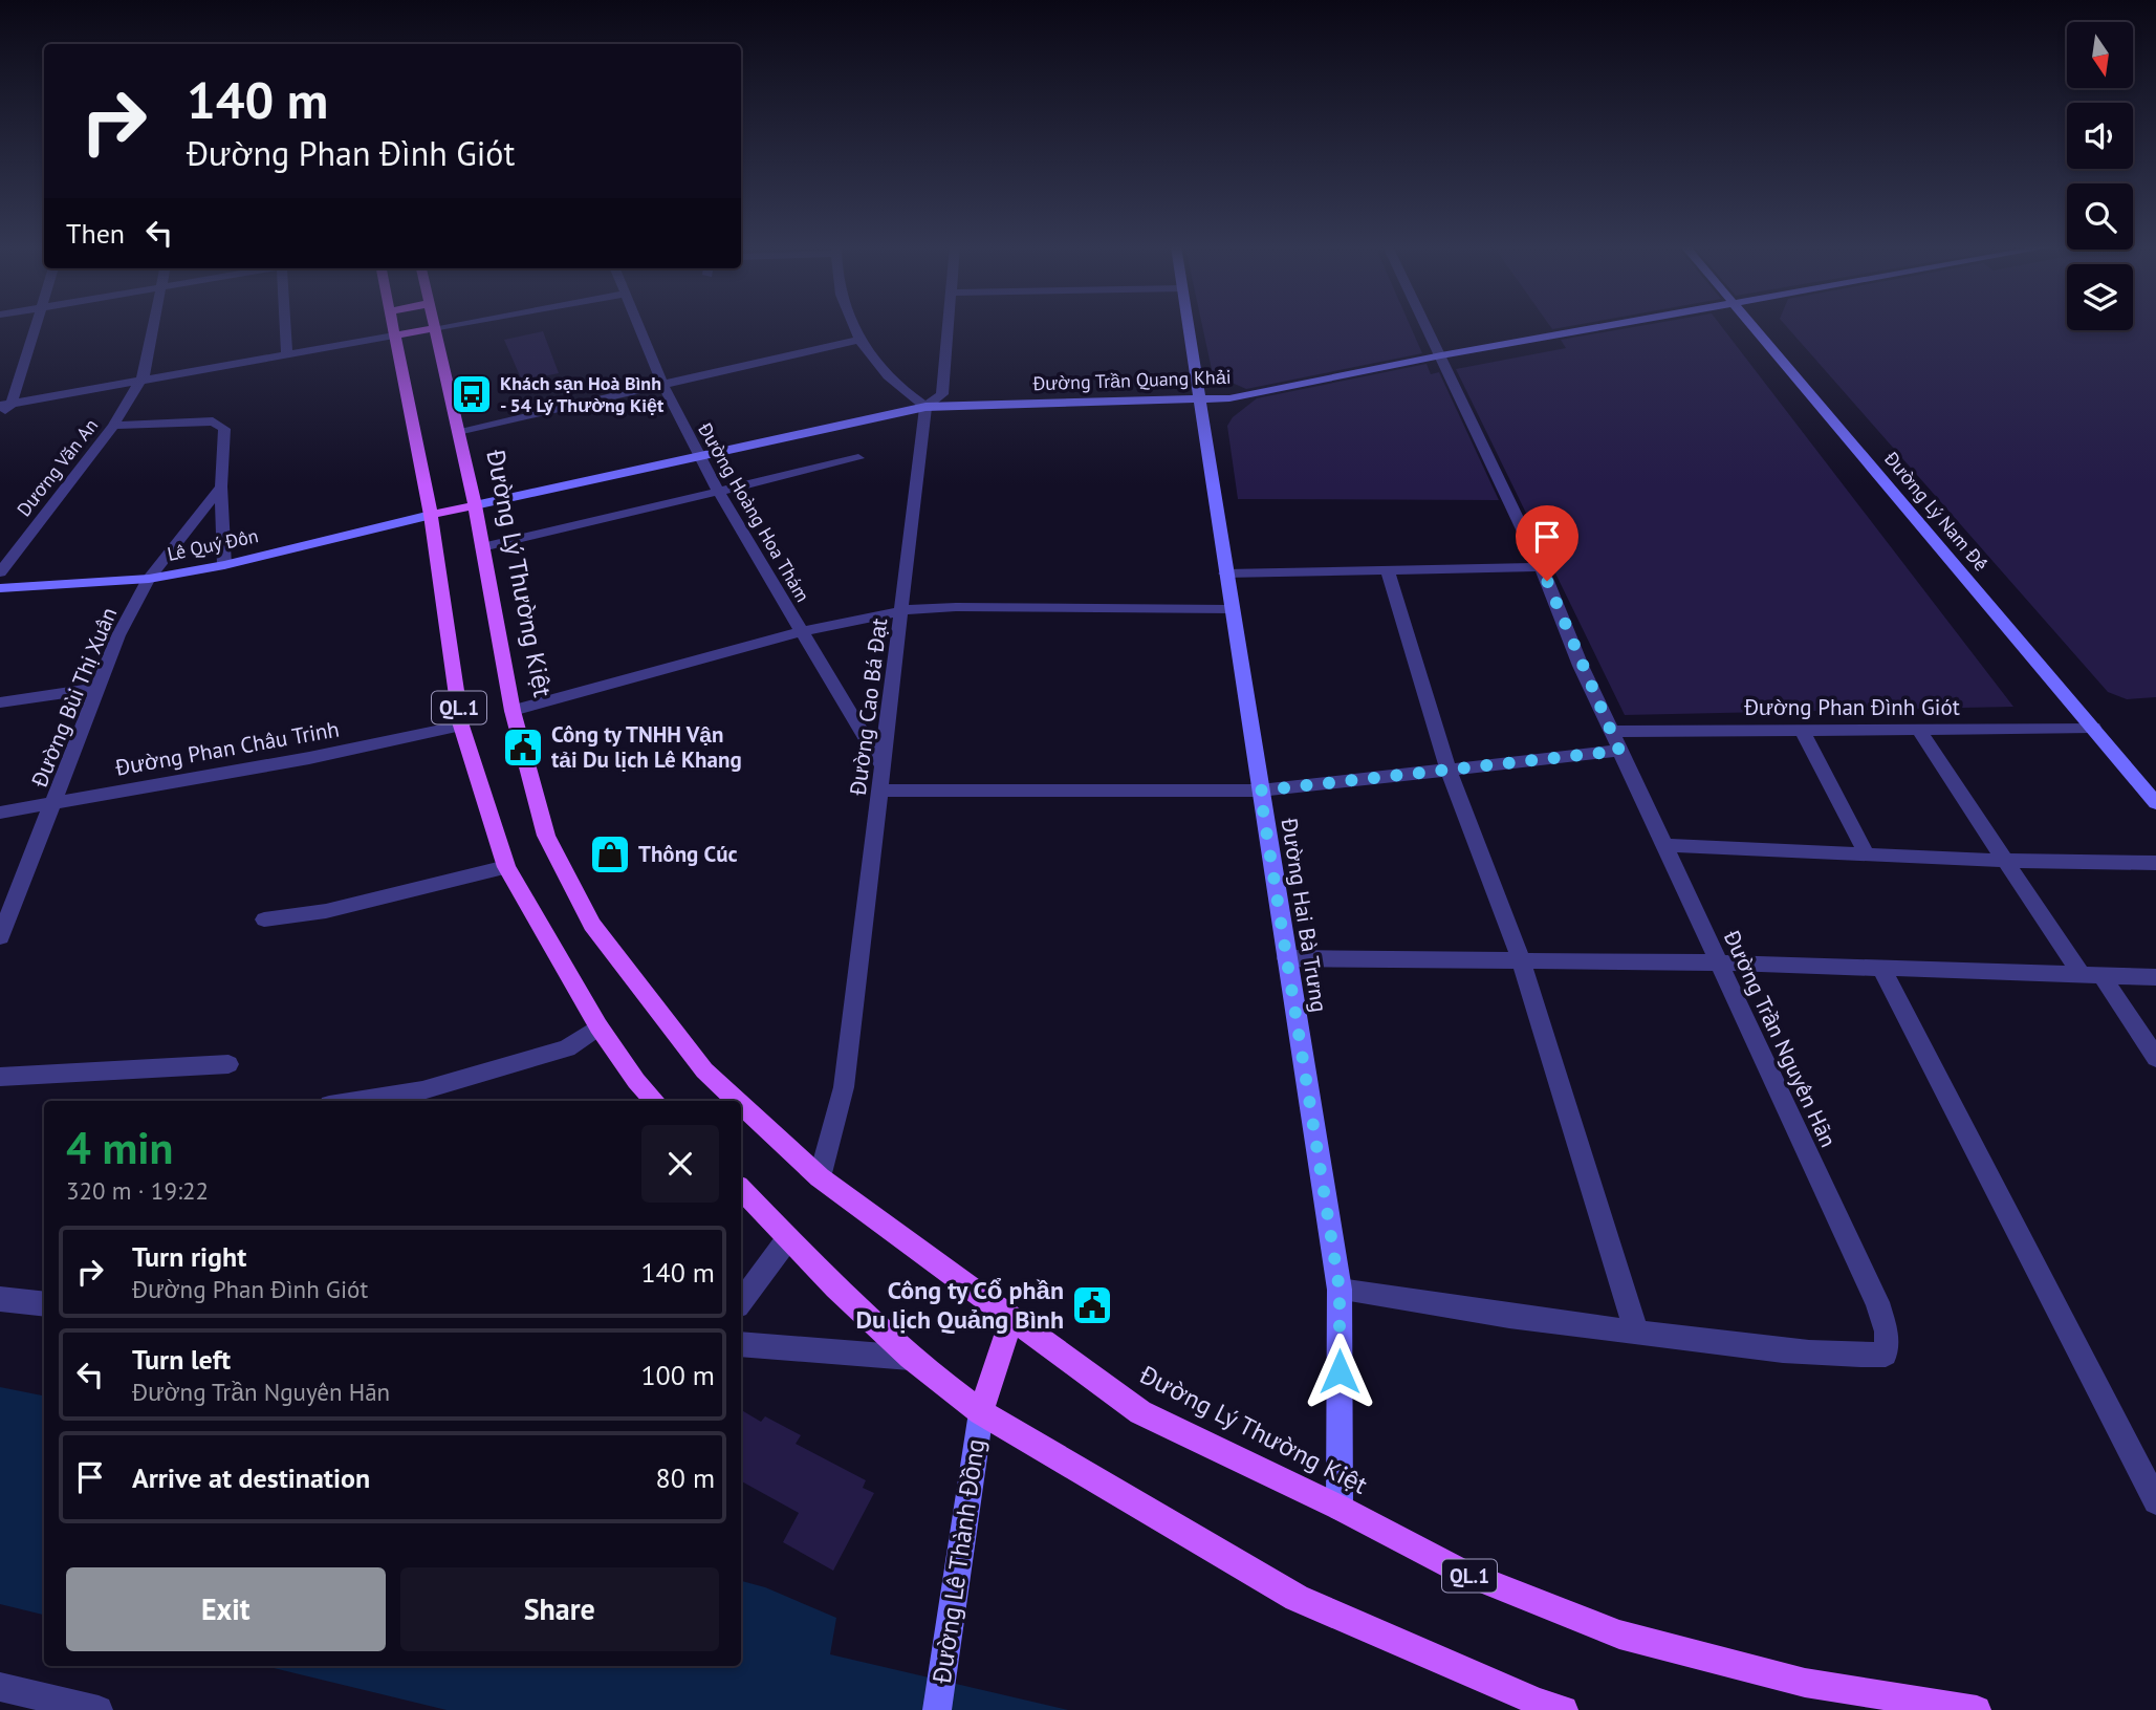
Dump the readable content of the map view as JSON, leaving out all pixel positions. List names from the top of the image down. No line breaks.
{"streets":{"main road":["Đường Lý Thường Kiệt","QL.1"],"street":["Đường Trần Quang Khải","Dương Văn An","Đường Lý Nam Đế","Đường Hoàng Hoa Thám","Lê Quý Đôn","Đường Bùi Thị Xuân","Đường Cao Bá Đạt","Đường Phan Đình Giót","Đường Phan Châu Trinh","Đường Hai Bà Trưng","Đường Trần Nguyên Hãn","Đường Lê Thành Đồng"]},"crossings":[["Đường Trần Quang Khải","Đường Hoàng Hoa Thám"],["Đường Trần Quang Khải","Đường Lý Thường Kiệt"],["Đường Trần Quang Khải","Đường Cao Bá Đạt"],["Đường Trần Quang Khải","Đường Hai Bà Trưng"],["Đường Trần Quang Khải","Đường Trần Nguyên Hãn"],["Đường Lý Nam Đế","Đường Phan Đình Giót"],["Đường Hoàng Hoa Thám","Đường Cao Bá Đạt"],["Lê Quý Đôn","Đường Bùi Thị Xuân"],["Lê Quý Đôn","QL.1"],["Đường Lý Thường Kiệt","Đường Cao Bá Đạt"],["Đường Lý Thường Kiệt","Đường Hai Bà Trưng"],["Đường Bùi Thị Xuân","Đường Phan Châu Trinh"],["QL.1","Đường Phan Châu Trinh"],["Đường Phan Đình Giót","Đường Trần Nguyên Hãn"],["Đường Hai Bà Trưng","Đường Trần Nguyên Hãn"]],"places":{"bus stop":["Khách sạn Hoà Bình - 54 Lý Thường Kiệt"],"public building":["Công ty TNHH Vận tải Du lịch Lê Khang","Công ty Cổ phần Du lịch Quảng Bình"],"shop":["Thông Cúc"]},"north":"bottom","page":{"turn":["140 m","Đường Phan Đình Giót"],"then":"Then","heading":["4 min","320 m · 19:22"],"list":[{"name":"Turn right","note":"Đường Phan Đình Giót","value":"140 m"},{"name":"Turn left","note":"Đường Trần Nguyên Hãn","value":"100 m"},{"name":"Arrive at destination","value":"80 m"}],"buttons":["Exit","Share"]}}
